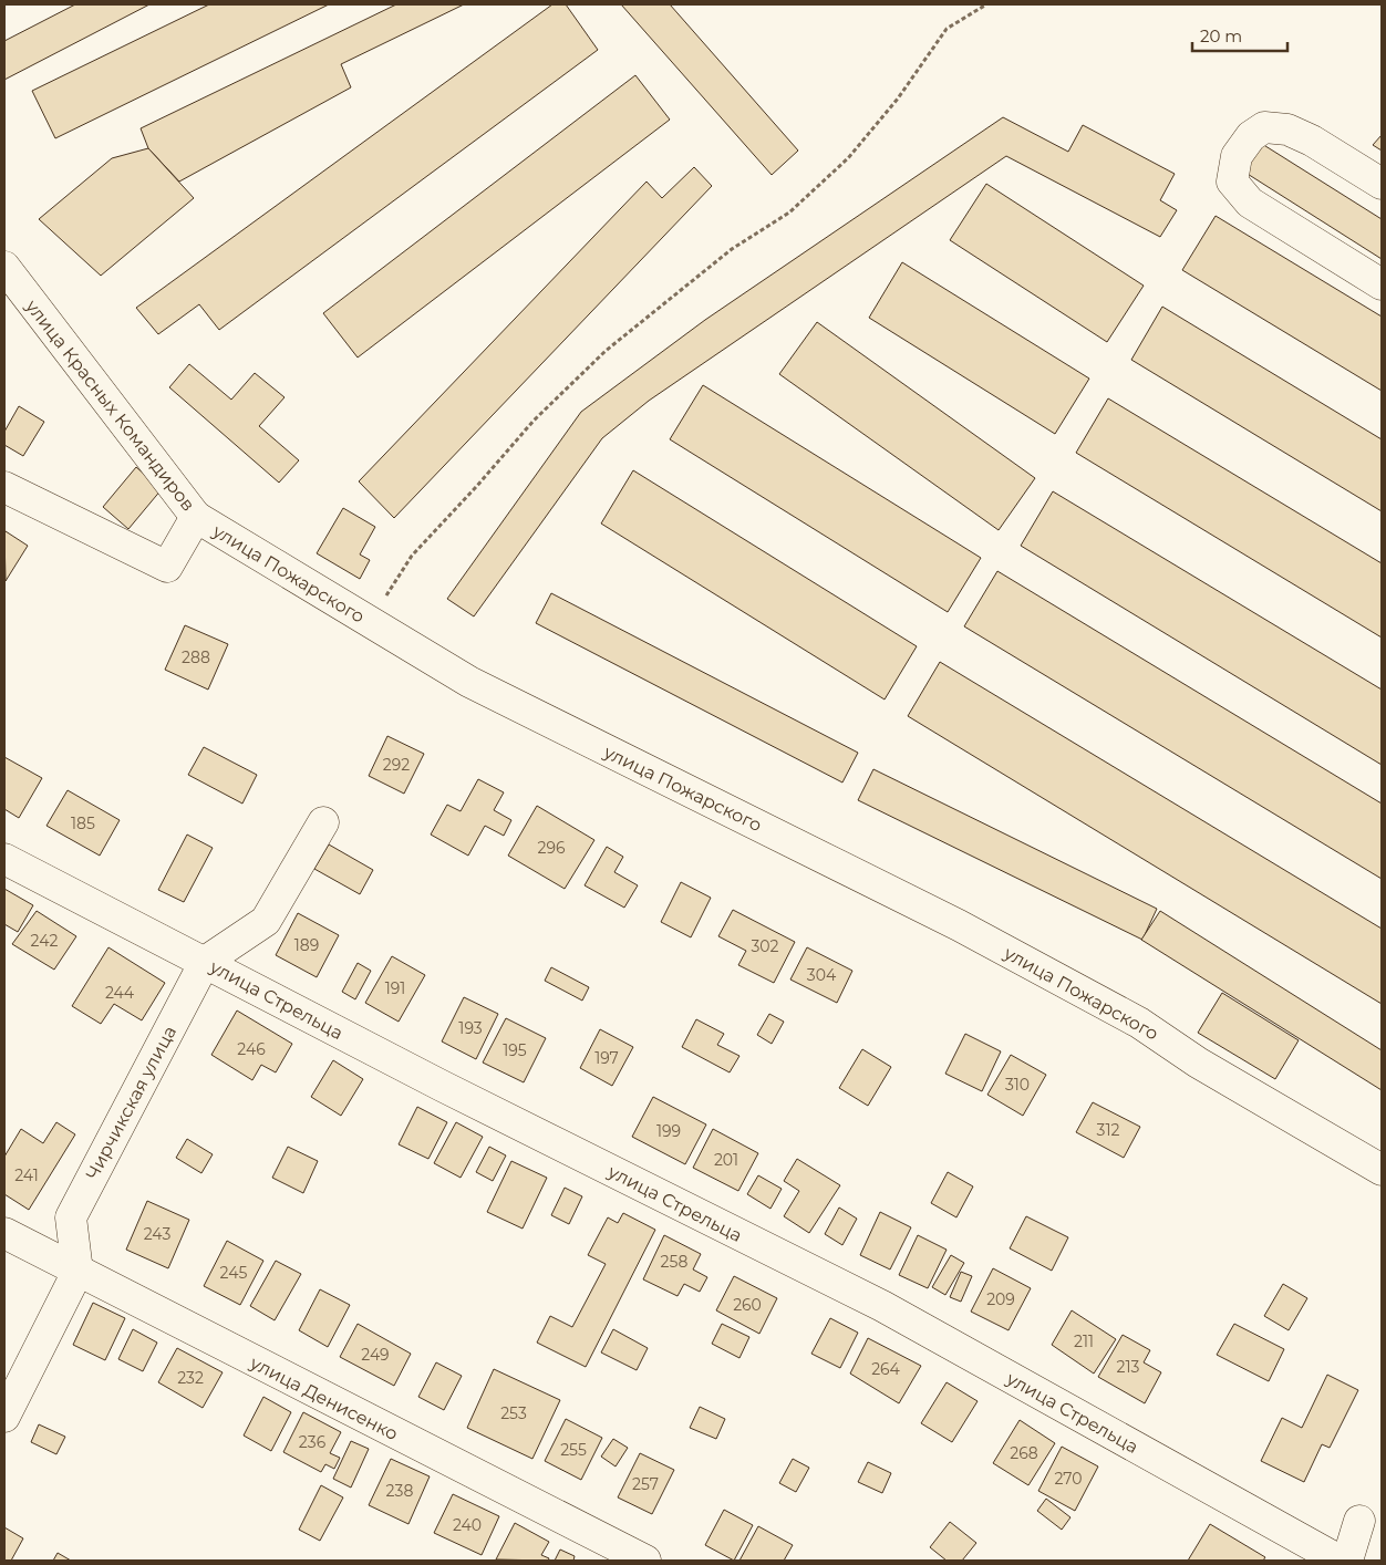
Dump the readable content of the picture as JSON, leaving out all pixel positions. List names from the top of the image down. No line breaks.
{"streets":{"street":["улица Красных Командиров","улица Пожарского","улица Стрельца","Чирчикская улица","улица Денисенко"]},"crossings":[["улица Красных Командиров","улица Пожарского"],["улица Стрельца","Чирчикская улица"],["Чирчикская улица","улица Денисенко"]],"house_numbers":["288","292","185","296","242","189","302","304","191","244","193","246","195","197","310","312","199","201","241","243","258","245","209","260","211","249","213","264","232","253","236","255","268","270","257","238","240"],"scale_bar":"20 m"}
